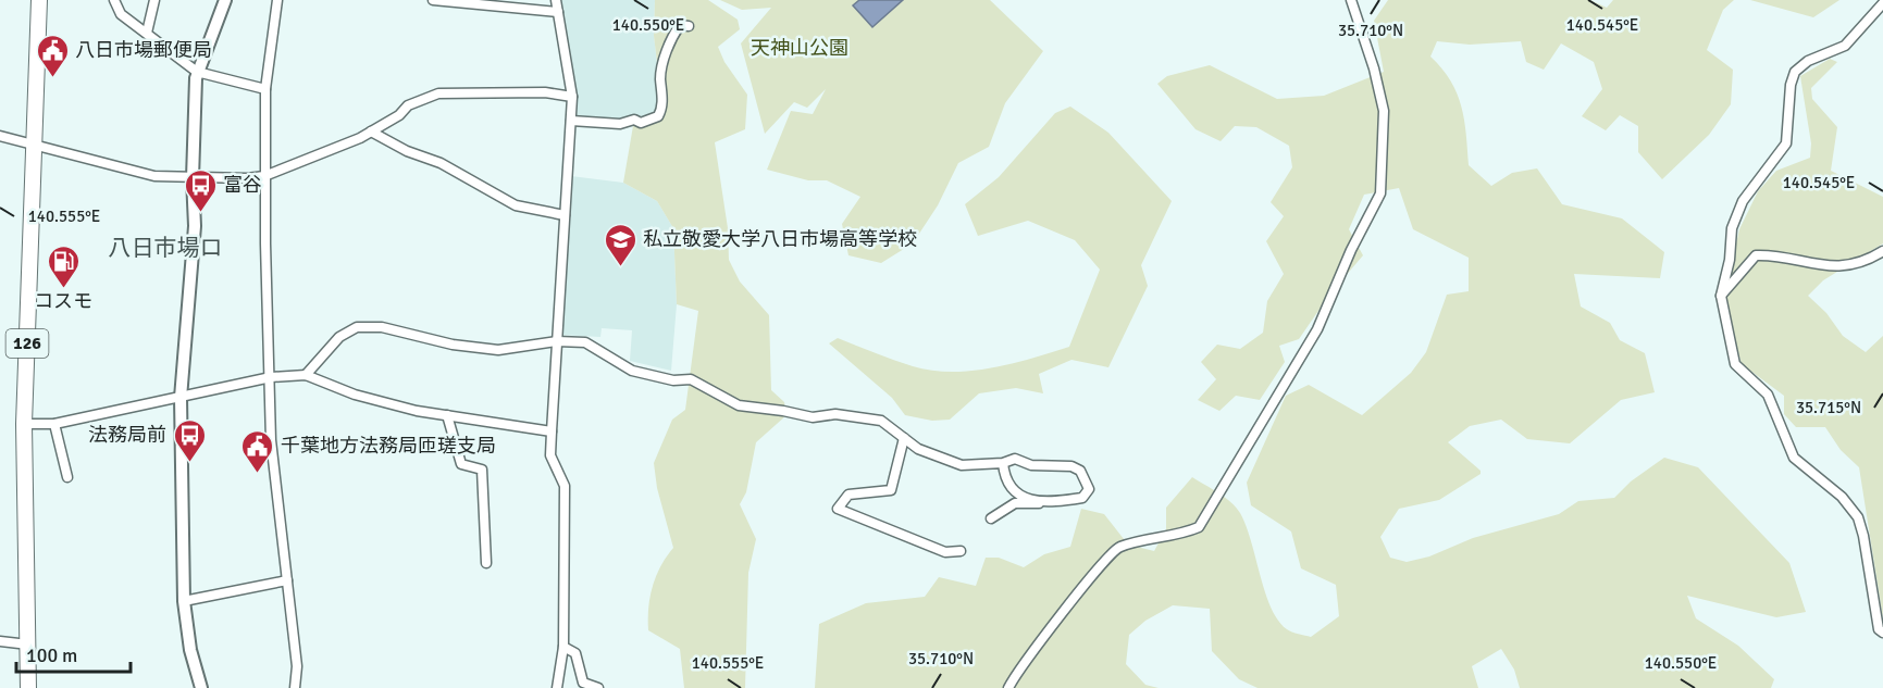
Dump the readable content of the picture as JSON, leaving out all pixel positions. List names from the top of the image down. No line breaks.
{"streets":{"highway":["126"]},"districts":["八日市場ロ"],"parks":["天神山公園"],"places":{"public building":["八日市場郵便局","千葉地方法務局匝瑳支局"],"bus stop":["富谷","法務局前"],"school or university":["私立敬愛大学八日市場高等学校"],"fuel station":["コスモ"]},"scale_bar":"100 m","coordinates":["140.550°E","140.545°E","35.710°N","140.555°E","35.715°N"]}
